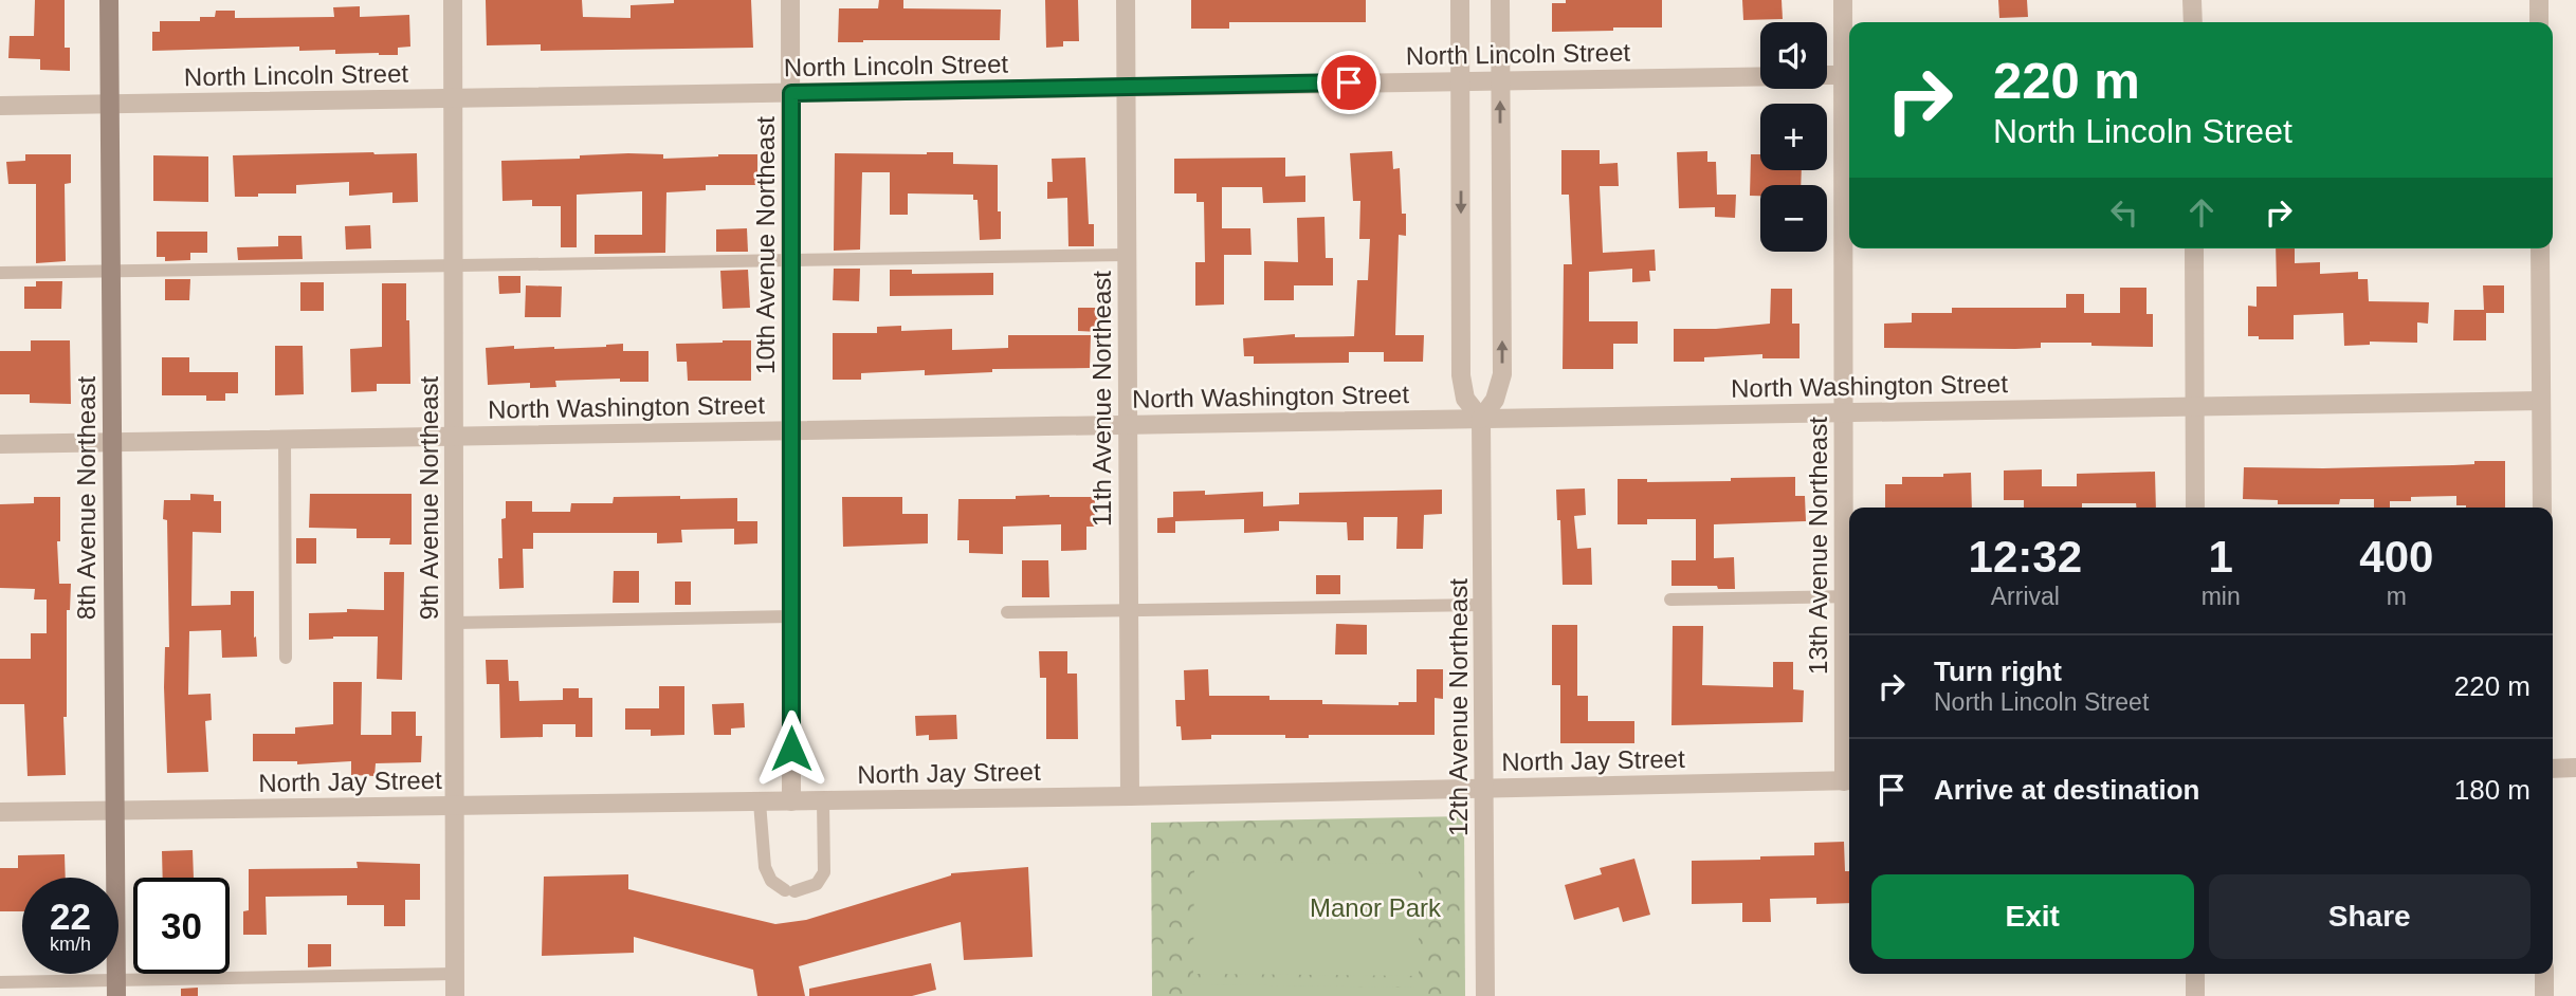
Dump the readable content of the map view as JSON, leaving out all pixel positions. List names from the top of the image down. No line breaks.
{"streets":{"main road":["8th Avenue Northeast"],"street":["North Lincoln Street","10th Avenue Northeast","North Washington Street","11th Avenue Northeast","9th Avenue Northeast","13th Avenue Northeast","12th Avenue Northeast","North Jay Street"]},"crossings":[["North Lincoln Street","10th Avenue Northeast"],["North Lincoln Street","11th Avenue Northeast"],["North Lincoln Street","8th Avenue Northeast"],["North Lincoln Street","9th Avenue Northeast"],["North Lincoln Street","12th Avenue Northeast"],["10th Avenue Northeast","North Washington Street"],["10th Avenue Northeast","North Jay Street"],["North Washington Street","11th Avenue Northeast"],["North Washington Street","8th Avenue Northeast"],["North Washington Street","9th Avenue Northeast"],["North Washington Street","13th Avenue Northeast"],["North Washington Street","12th Avenue Northeast"],["11th Avenue Northeast","North Jay Street"],["8th Avenue Northeast","North Jay Street"],["9th Avenue Northeast","North Jay Street"],["13th Avenue Northeast","North Jay Street"],["12th Avenue Northeast","North Jay Street"]],"parks":["Manor Park"],"page":{"map_buttons":["+","−"],"turn":["220 m","North Lincoln Street"],"eta":["12:32","Arrival","1","min","400","m"],"list":[{"name":"Turn right","note":"North Lincoln Street","value":"220 m"},{"name":"Arrive at destination","value":"180 m"}],"buttons":["Exit","Share"],"speed":"22 km/h","limit":"30"}}
